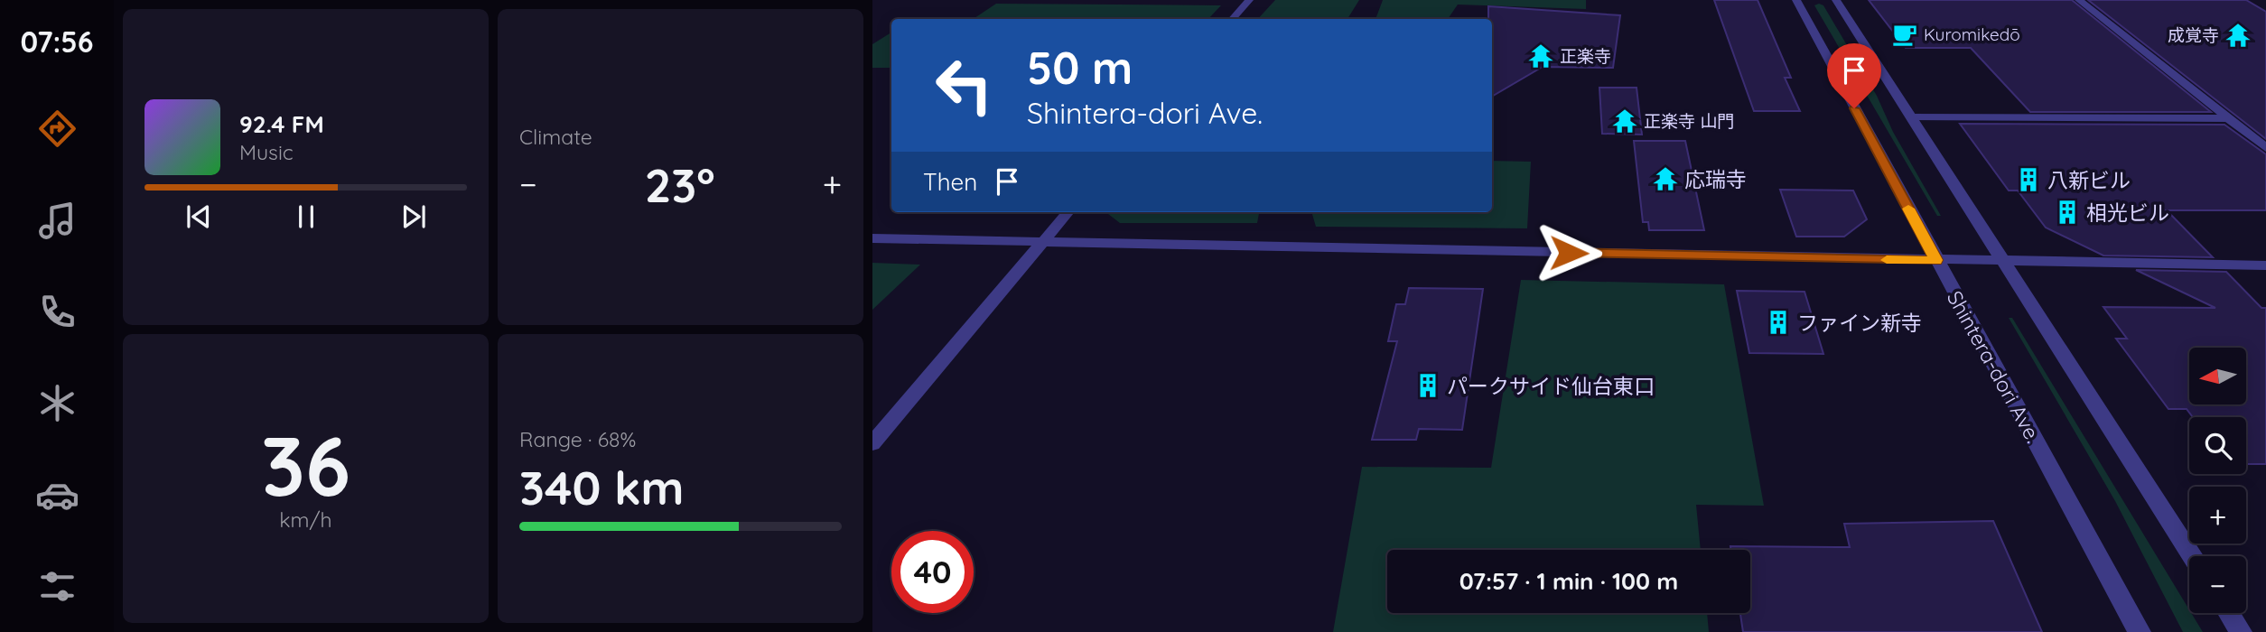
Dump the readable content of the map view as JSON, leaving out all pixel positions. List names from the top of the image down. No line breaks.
{"streets":{"street":["Shintera-dori Ave."]},"places":{"cafe":["Kuromikedō"],"temple":["成覚寺","正楽寺","正楽寺 山門","応瑞寺"],"building":["八新ビル","相光ビル","ファイン新寺","パークサイド仙台東口"]},"north":"left","page":{"tabs":"07:56","tile":["Climate",["36","km/h"],["Range · 68%","340 km"]],"turn":["50 m","Shintera-dori Ave."],"song":["92.4 FM","Music"],"then":"Then","heat":["−","23°","+"],"map_buttons":["+","−"],"limit":"40","trip":"07:57 · 1 min · 100 m"}}
